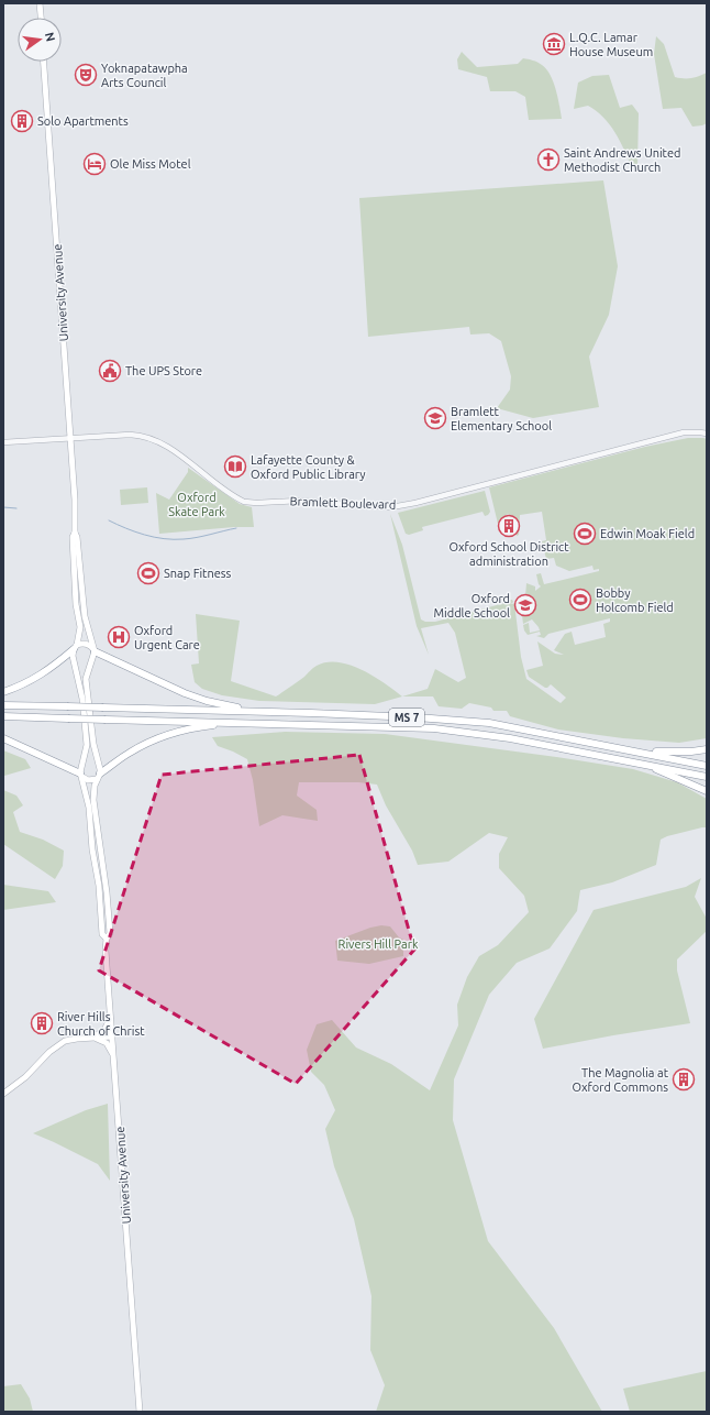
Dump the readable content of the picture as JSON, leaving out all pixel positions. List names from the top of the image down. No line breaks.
{"streets":{"highway":["MS 7"],"main road":["University Avenue"],"street":["Bramlett Boulevard"]},"crossings":[["University Avenue","Bramlett Boulevard"]],"parks":["Oxford Skate Park","Rivers Hill Park"],"places":{"museum":["L.Q.C. Lamar House Museum"],"theatre":["Yoknapatawpha Arts Council"],"building":["Solo Apartments","Oxford School District administration","River Hills Church of Christ","The Magnolia at Oxford Commons"],"church":["Saint Andrews United Methodist Church"],"hotel":["Ole Miss Motel"],"public building":["The UPS Store"],"school or university":["Bramlett Elementary School","Oxford Middle School"],"library":["Lafayette County & Oxford Public Library"],"sports":["Edwin Moak Field","Snap Fitness","Bobby Holcomb Field"],"hospital":["Oxford Urgent Care"]},"north":"right"}
